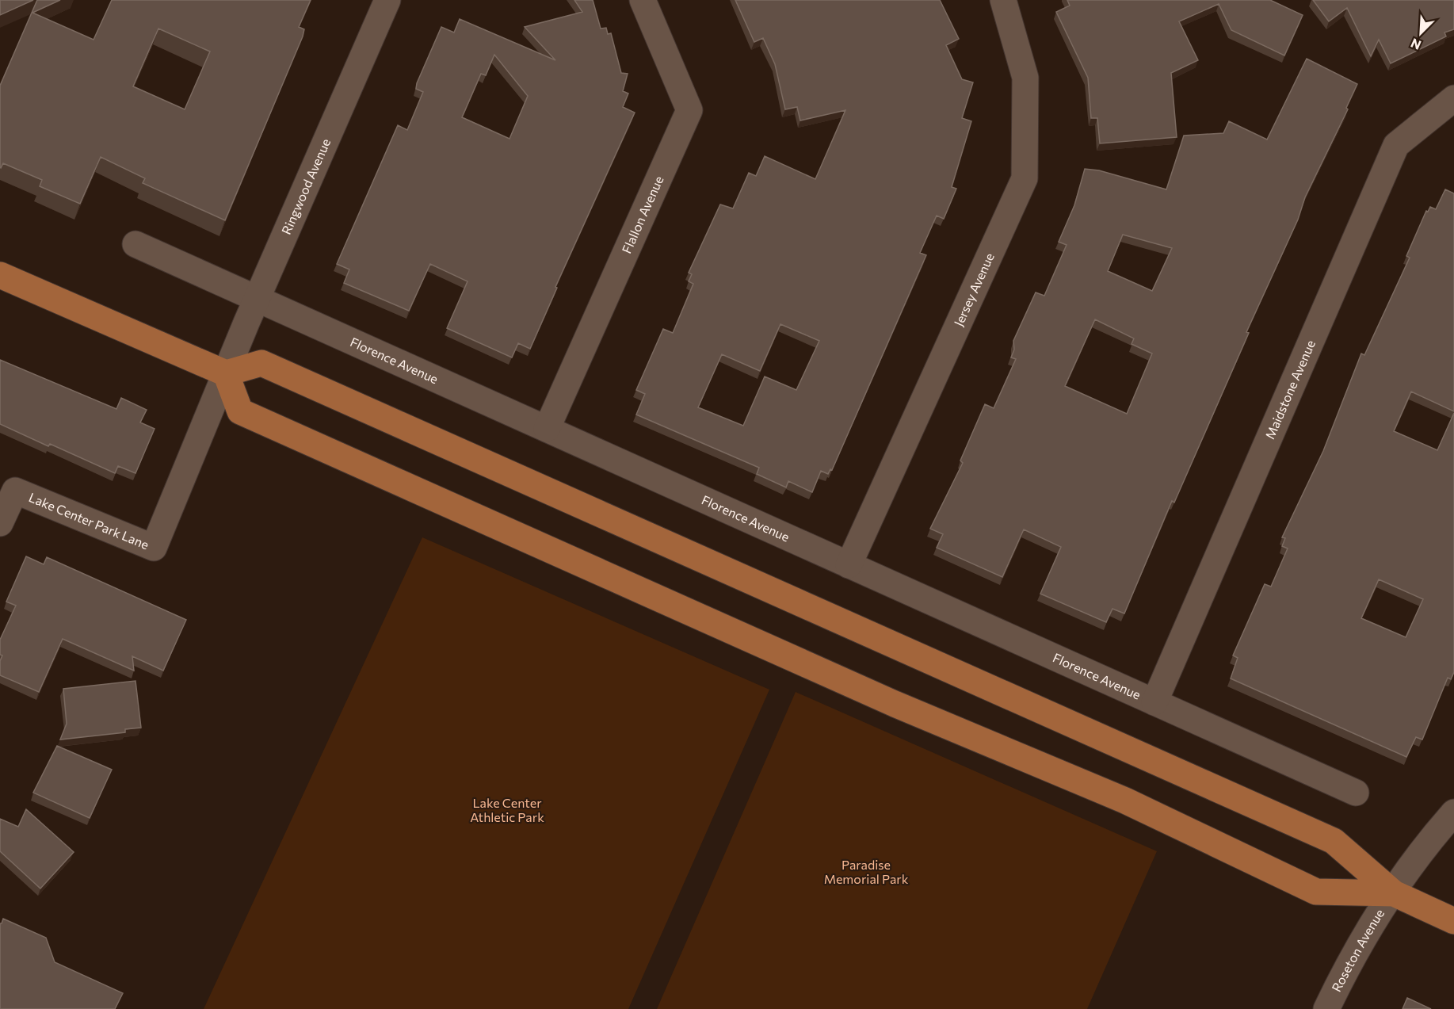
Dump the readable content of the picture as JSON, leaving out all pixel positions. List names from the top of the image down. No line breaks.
{"streets":{"street":["Ringwood Avenue","Flallon Avenue","Jersey Avenue","Florence Avenue","Maidstone Avenue","Lake Center Park Lane","Roseton Avenue"]},"crossings":[["Ringwood Avenue","Florence Avenue"],["Ringwood Avenue","Lake Center Park Lane"],["Flallon Avenue","Florence Avenue"],["Jersey Avenue","Florence Avenue"],["Florence Avenue","Maidstone Avenue"]],"parks":["Lake Center Athletic Park","Paradise Memorial Park"],"north":"bottom left"}
